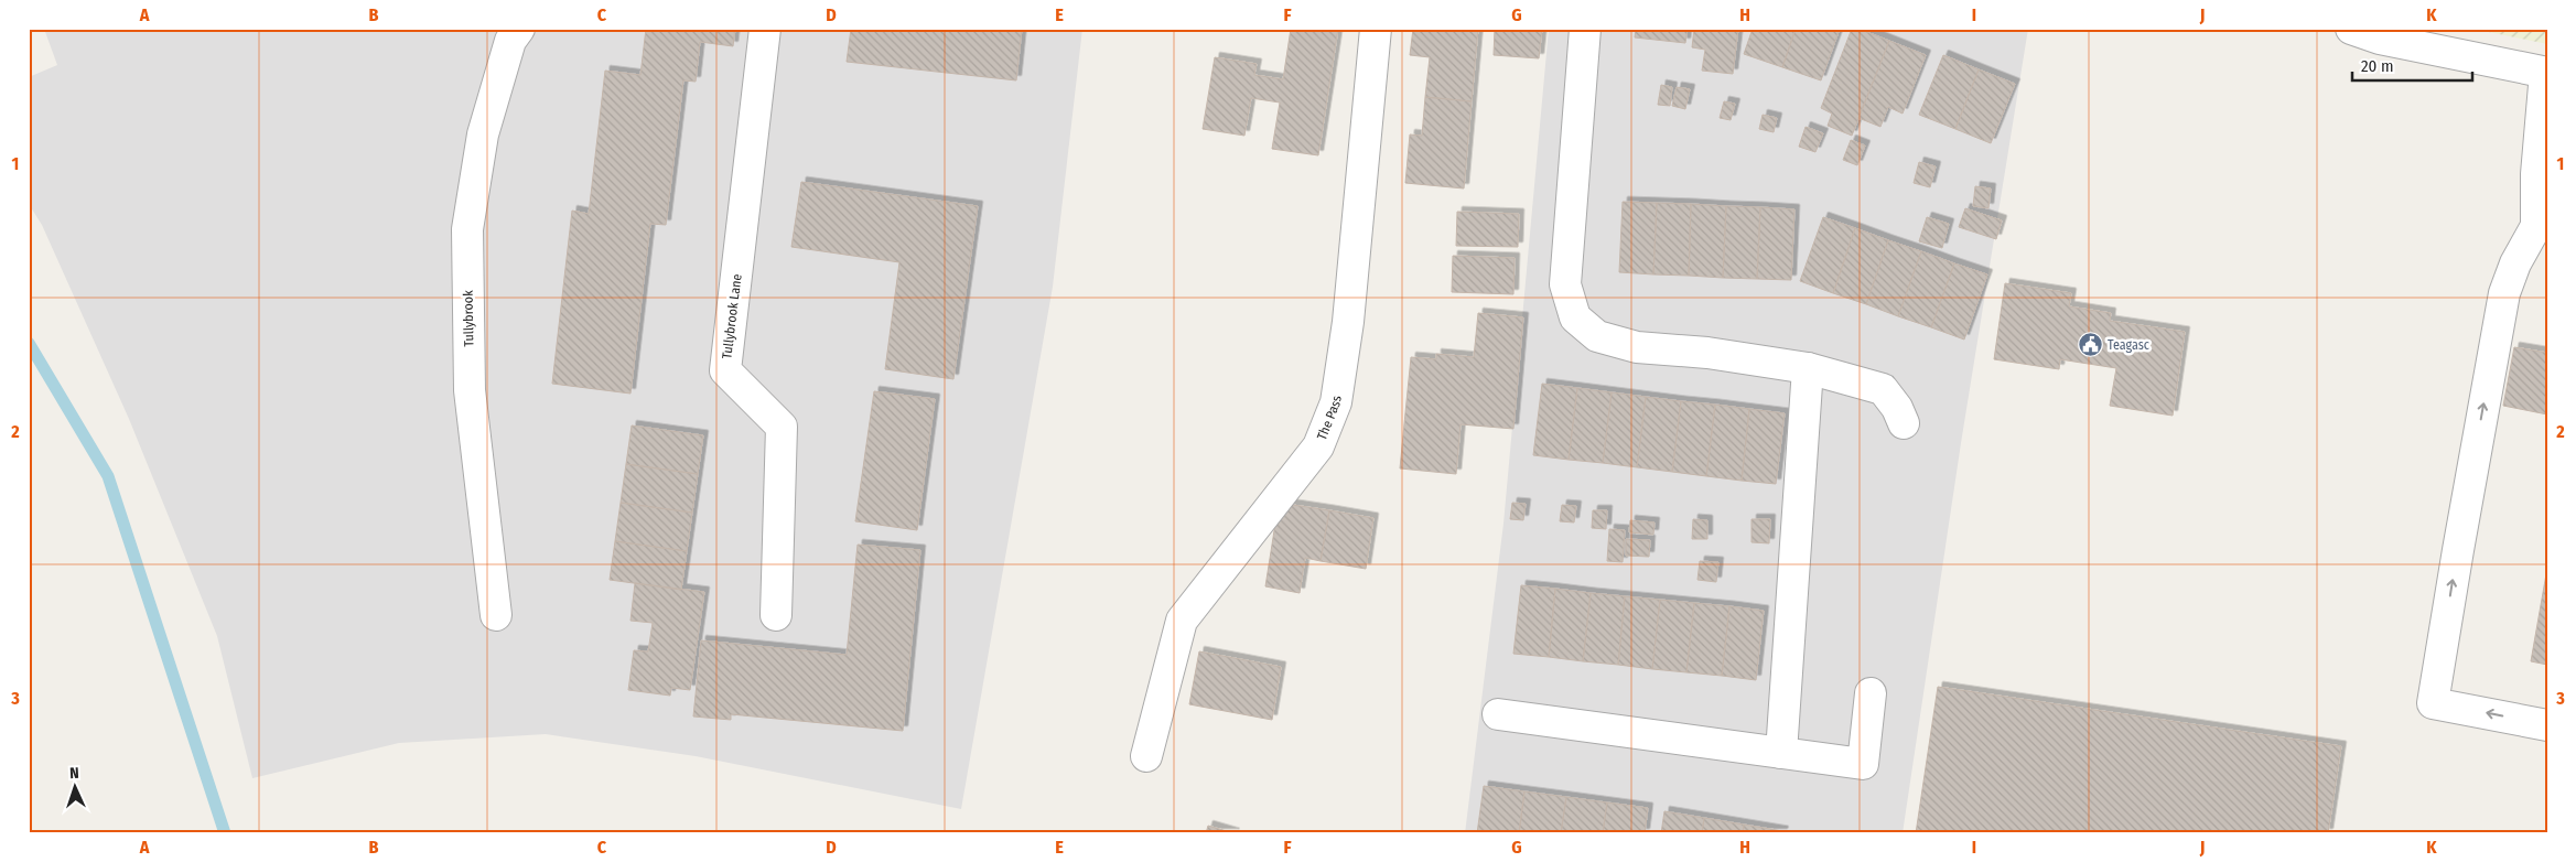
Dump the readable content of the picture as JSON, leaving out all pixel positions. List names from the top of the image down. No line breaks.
{"streets":{"street":["Tullybrook Lane","Tullybrook","The Pass"]},"places":{"public building":["Teagasc"]},"scale_bar":"20 m","north":"top","grid":{"columns":["A","B","C","D","E","F","G","H","I","J","K"],"rows":["1","2","3"]}}
